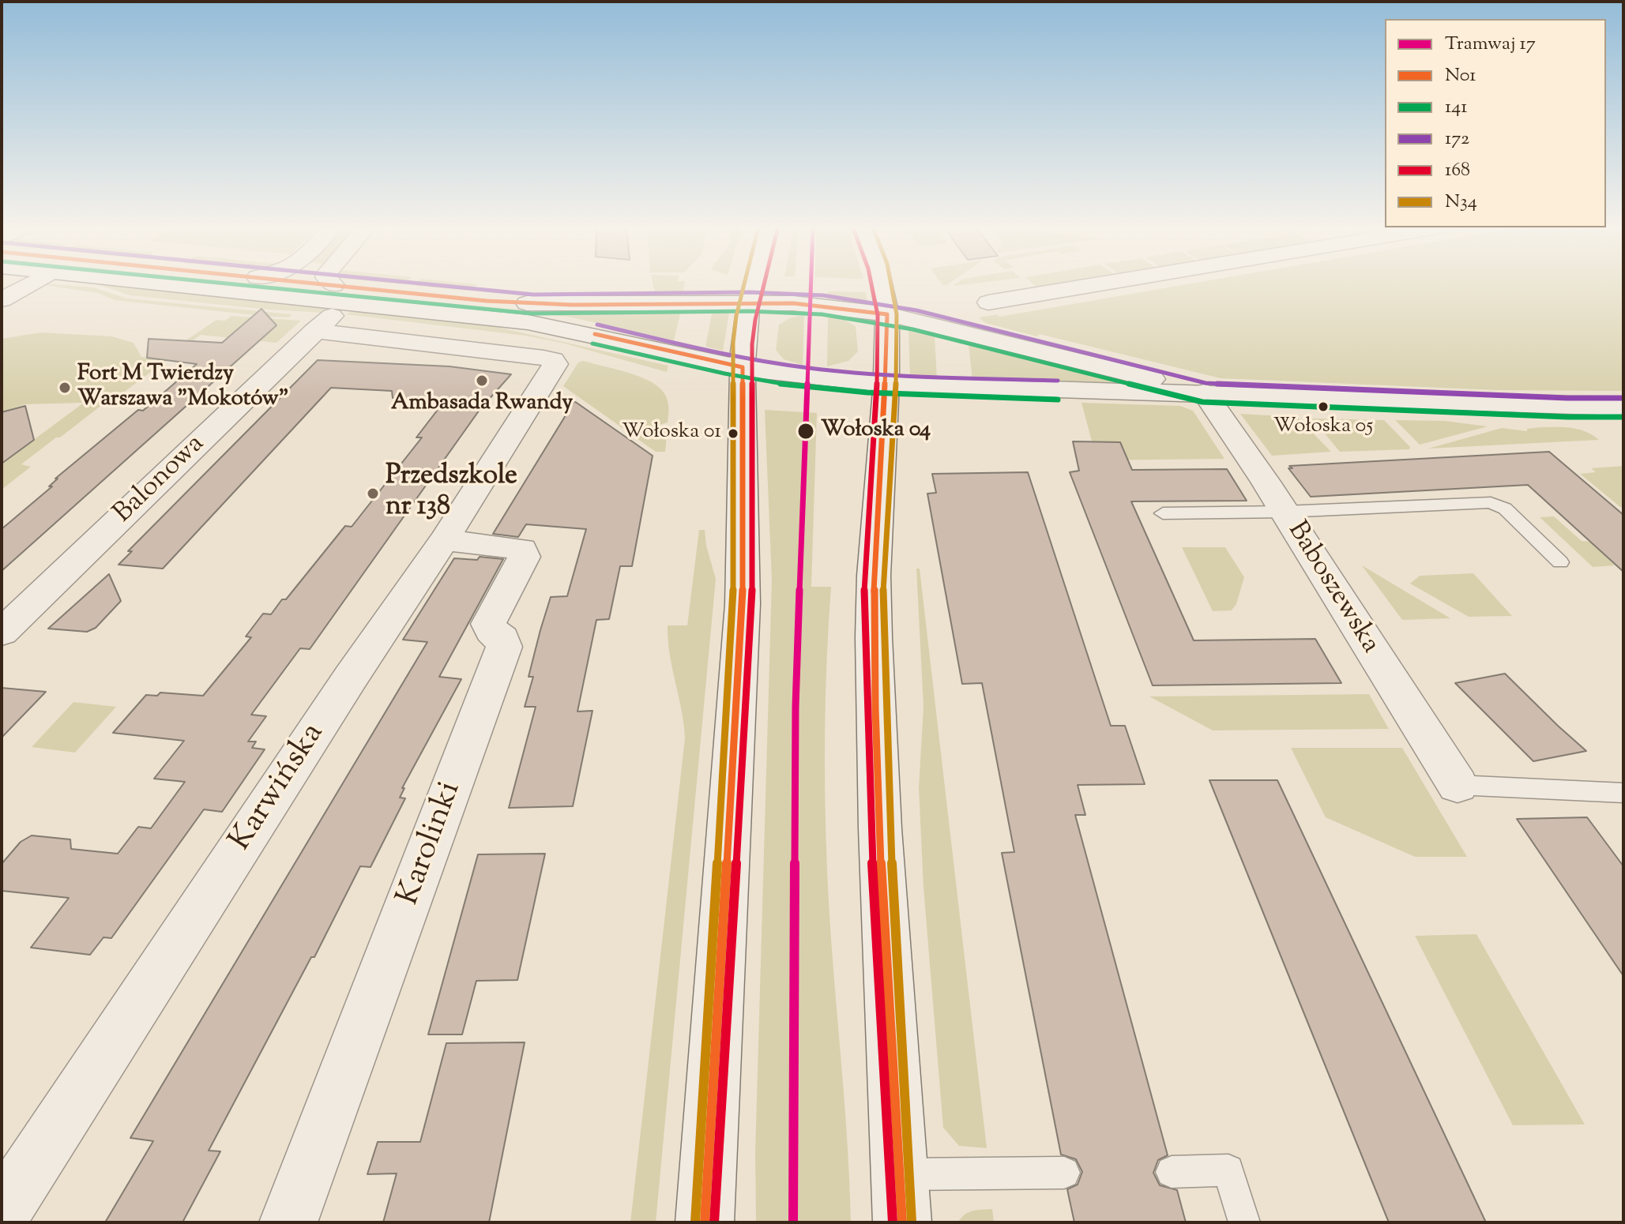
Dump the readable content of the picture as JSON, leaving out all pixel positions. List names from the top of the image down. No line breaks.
{"streets":{"street":["Balonowa","Baboszewska","Karwińska","Karolinki"]},"crossings":[["Balonowa","Karwińska"],["Karwińska","Karolinki"]],"places":["Ambasada Rwandy","Fort M Twierdzy Warszawa \"Mokotów\"","Wołoska 05","Wołoska 04","Wołoska 01","Przedszkole nr 138"],"lines":["tram line 17","transit line N01","transit line 141","transit line 172","transit line 168","transit line N34"],"legend":["Tramwaj 17","N01","141","172","168","N34"]}
